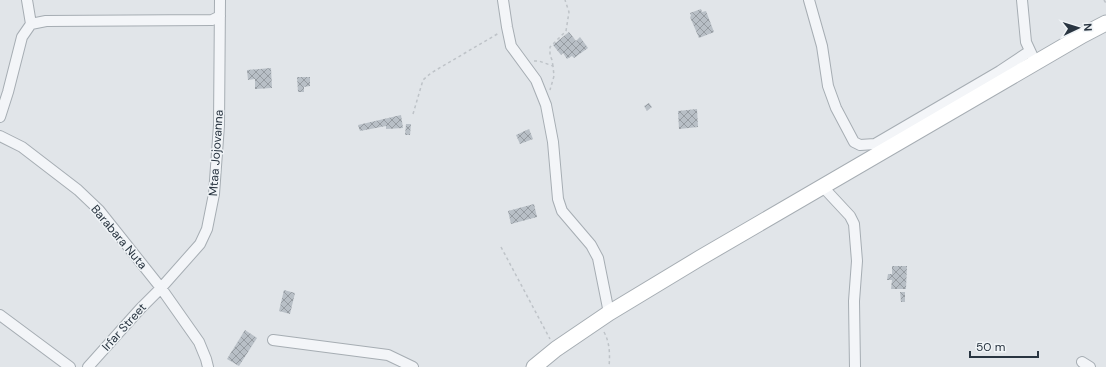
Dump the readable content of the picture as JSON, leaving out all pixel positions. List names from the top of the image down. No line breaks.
{"streets":{"street":["Mtaa Jojovanna","Barabara Nuta","Irfar Street"]},"crossings":[["Mtaa Jojovanna","Barabara Nuta"],["Mtaa Jojovanna","Irfar Street"],["Barabara Nuta","Irfar Street"]],"scale_bar":"50 m","north":"right"}
